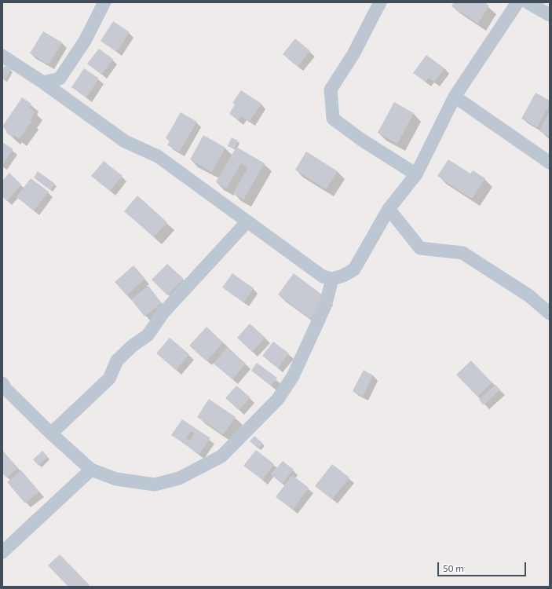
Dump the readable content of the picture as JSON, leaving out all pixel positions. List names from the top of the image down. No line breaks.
{"scale_bar":"50 m"}
